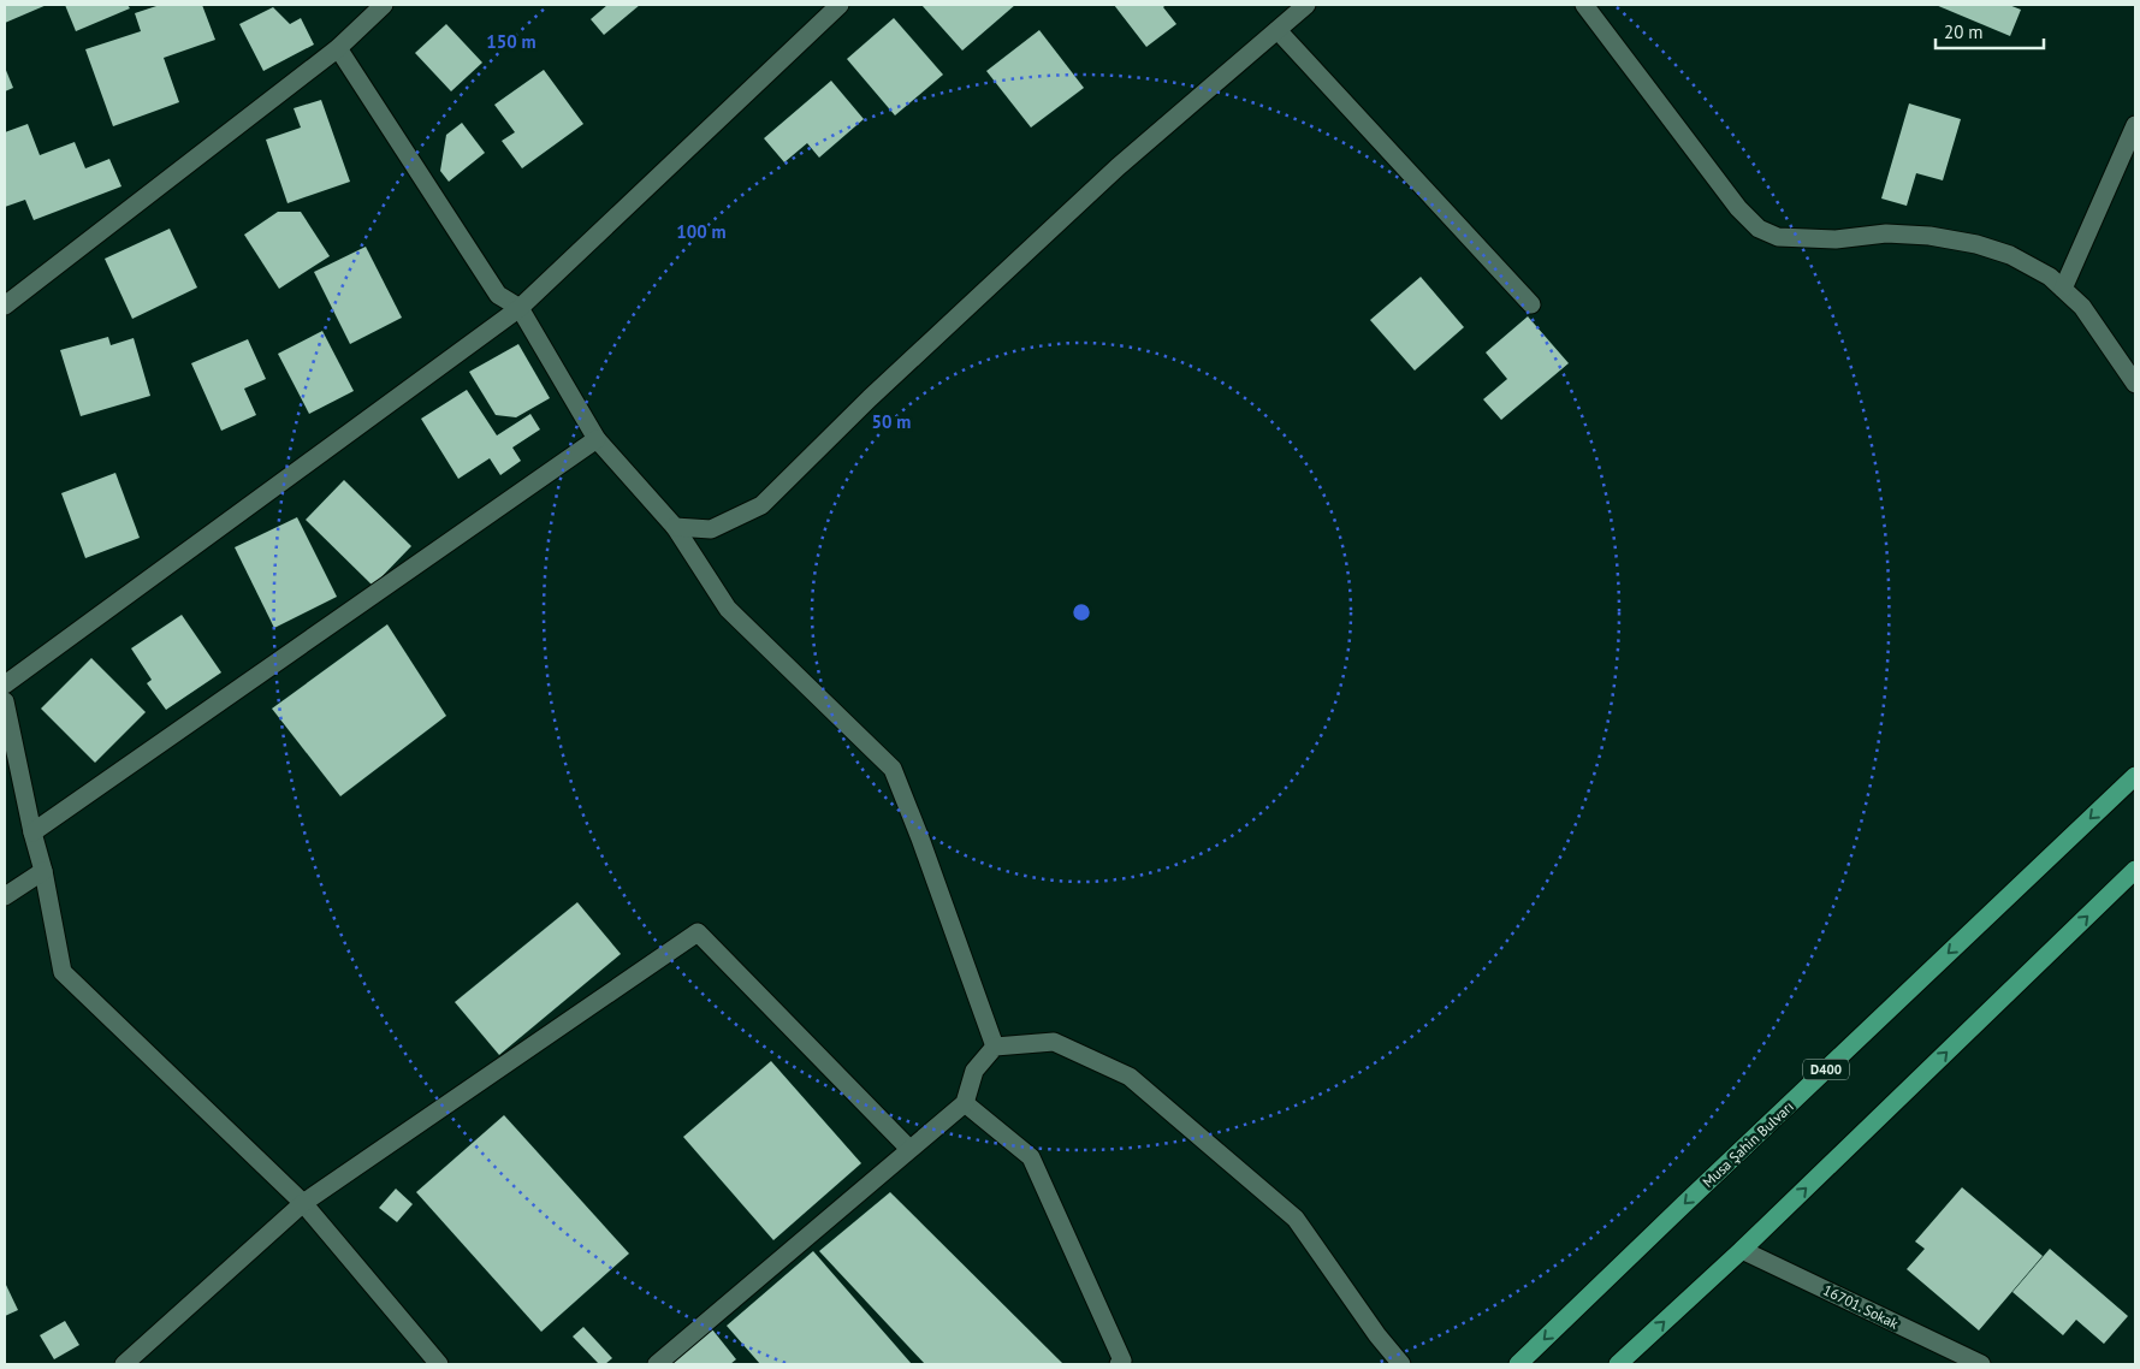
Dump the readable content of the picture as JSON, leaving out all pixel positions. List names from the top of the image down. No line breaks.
{"streets":{"highway":["D400","Musa Şahin Bulvarı"],"street":["16701. Sokak"]},"scale_bar":"20 m","rings":["150 m","100 m","50 m"]}
